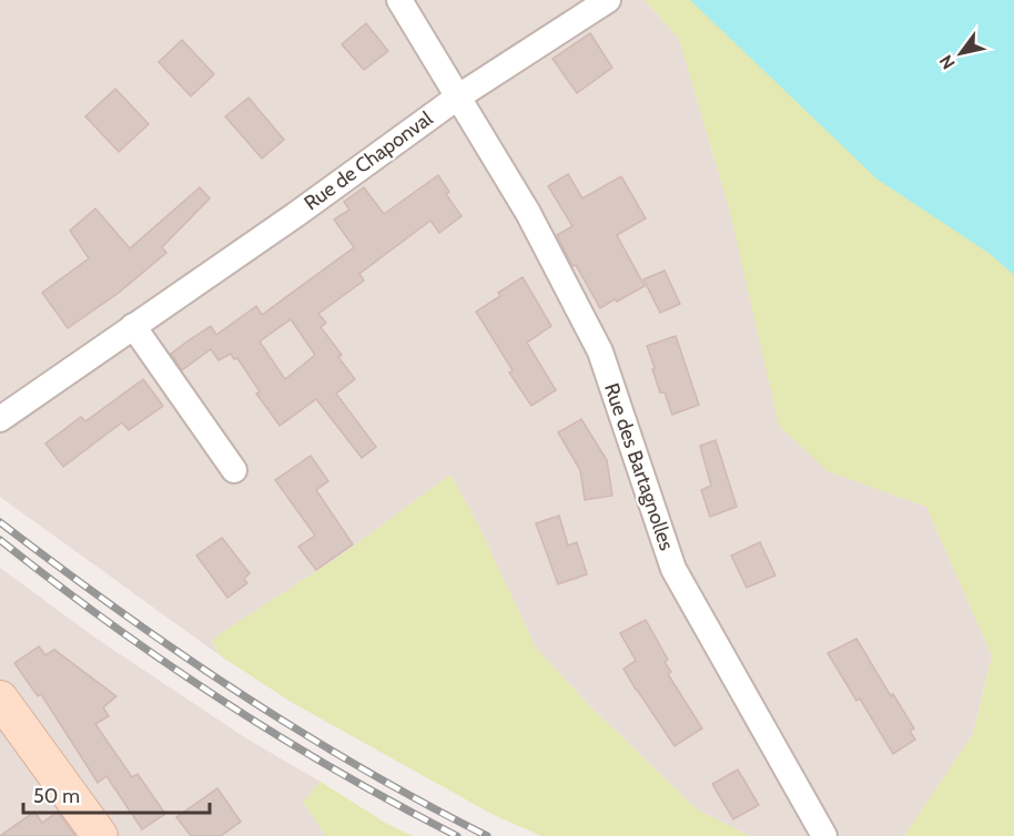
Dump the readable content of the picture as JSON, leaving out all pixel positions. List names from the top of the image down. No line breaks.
{"streets":{"street":["Rue de Chaponval","Rue des Bartagnolles"]},"crossings":[["Rue de Chaponval","Rue des Bartagnolles"]],"scale_bar":"50 m","north":"bottom left"}
